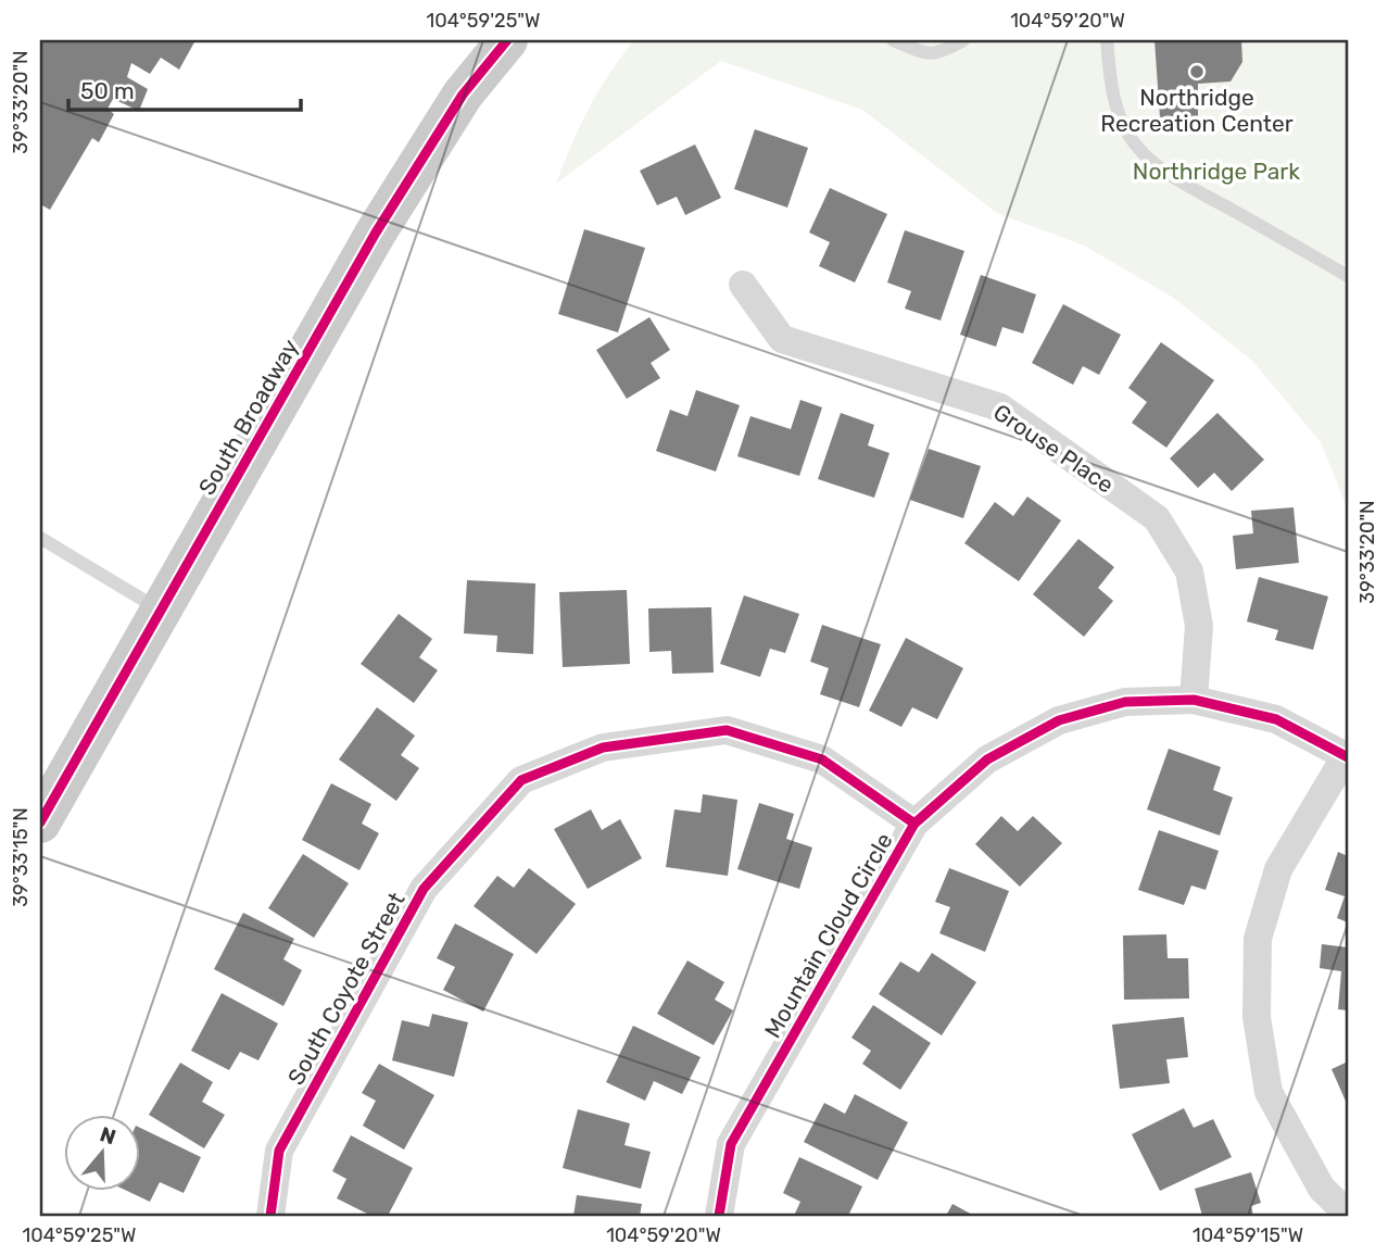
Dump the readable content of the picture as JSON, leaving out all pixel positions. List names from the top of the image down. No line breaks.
{"streets":{"main road":["South Broadway"],"street":["Grouse Place","Mountain Cloud Circle","South Coyote Street"]},"crossings":[["Grouse Place","Mountain Cloud Circle"],["Mountain Cloud Circle","South Coyote Street"]],"parks":["Northridge Park"],"places":["Northridge Recreation Center"],"scale_bar":"50 m","north":"top","coordinates":["104°59'25\"W","104°59'20\"W","39°33'20\"N","39°33'15\"N","104°59'15\"W"]}
